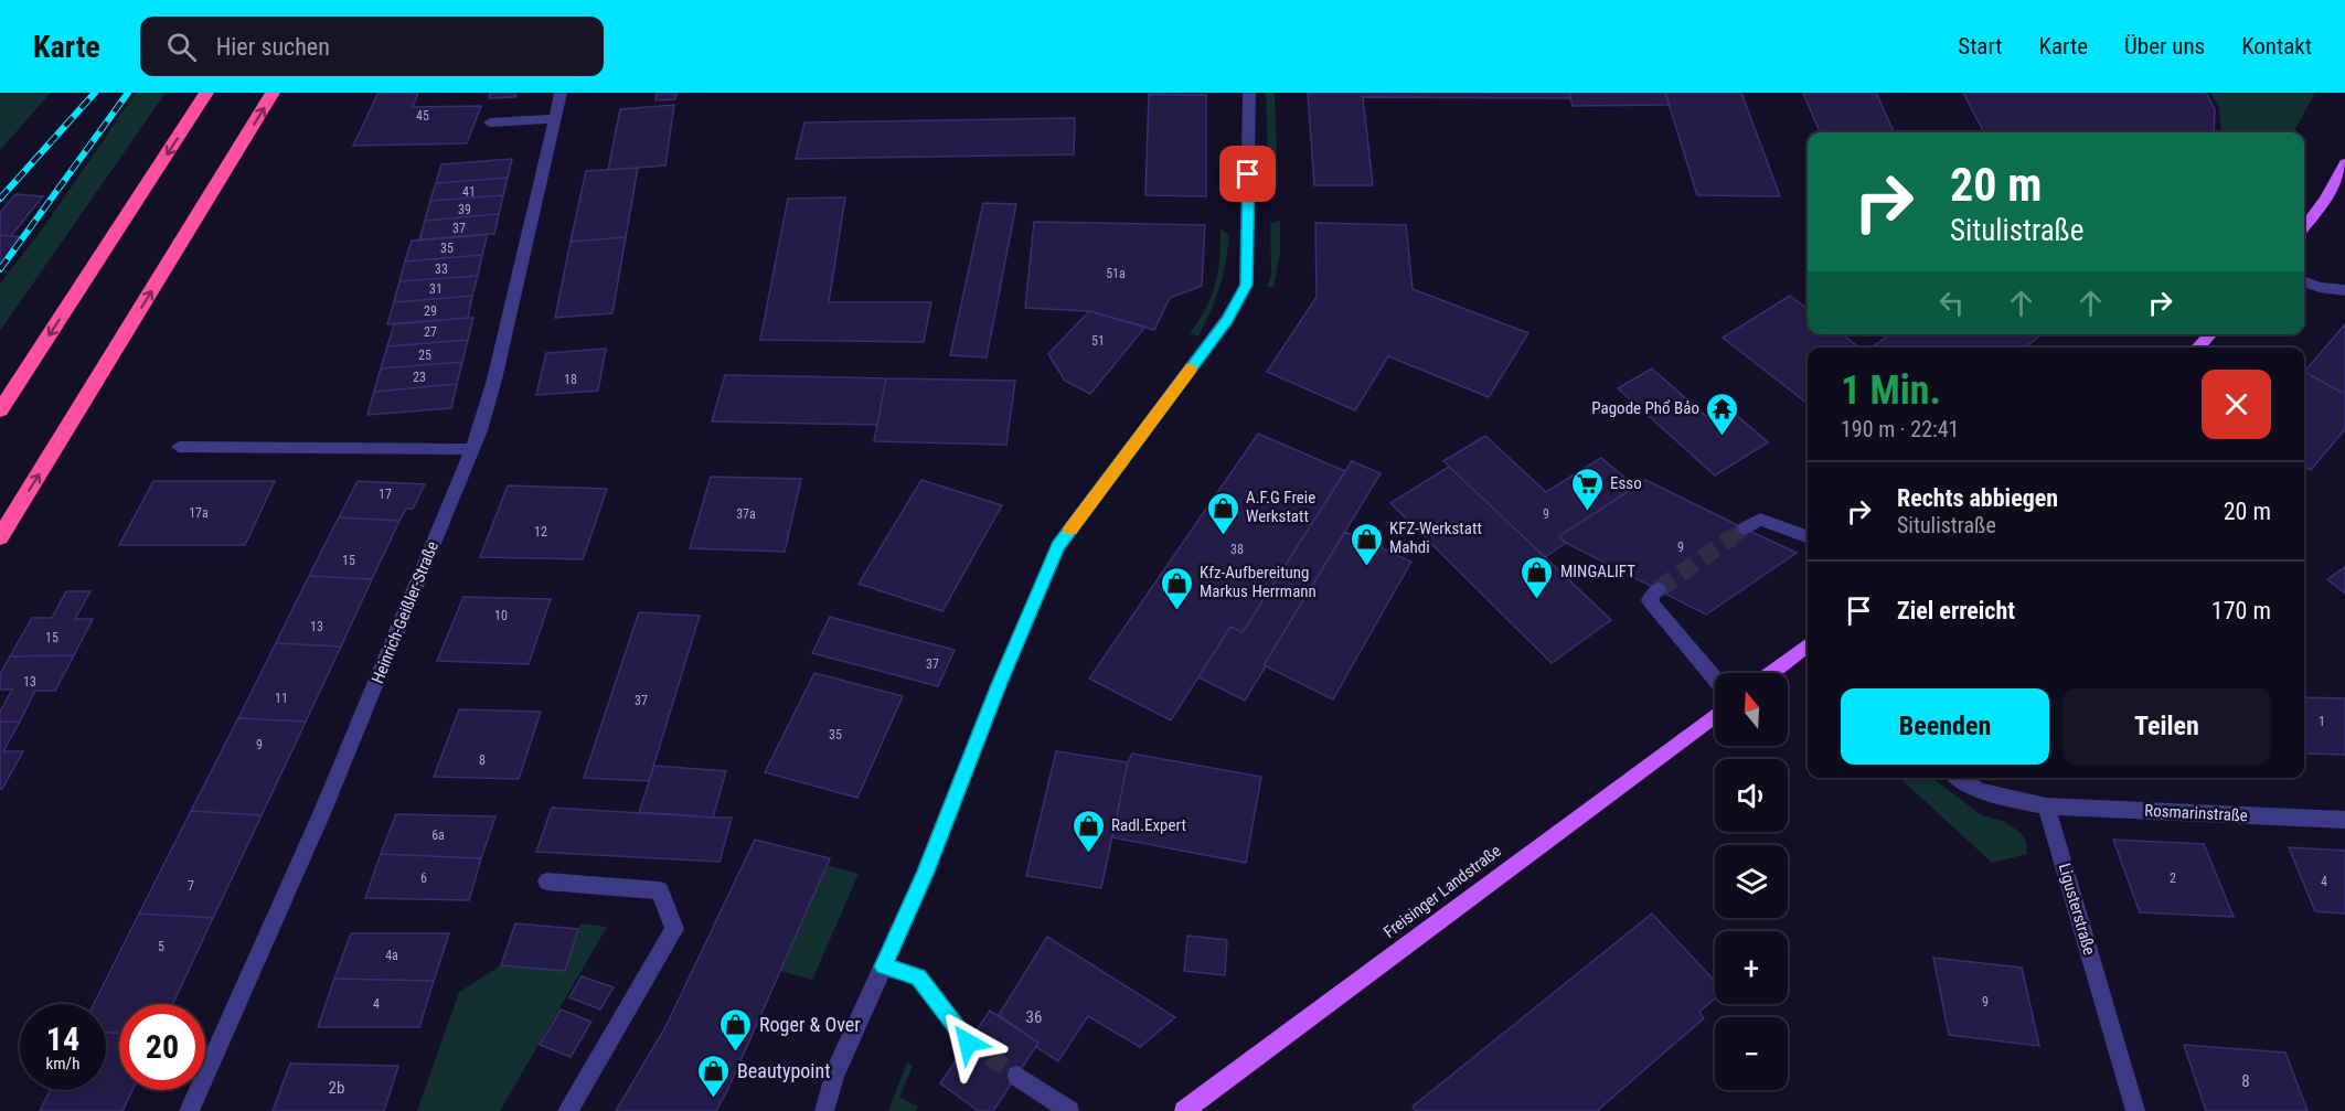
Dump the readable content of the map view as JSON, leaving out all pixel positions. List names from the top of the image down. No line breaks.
{"streets":{"main road":["Freisinger Landstraße"],"street":["Heinrich-Geißler-Straße","Rosmarinstraße","Ligusterstraße"]},"crossings":[["Rosmarinstraße","Ligusterstraße"]],"places":{"temple":["Pagode Phổ Bảo"],"supermarket":["Esso"],"shop":["A.F.G Freie Werkstatt","KFZ-Werkstatt Mahdi","MINGALIFT","Kfz-Aufbereitung Markus Herrmann","Radl.Expert","Roger & Over","Beautypoint"]},"house_numbers":["45","41","39","37","35","33","51a","31","29","27","51","25","23","18","17","17a","37a","9","12","9","38","15","10","13","15","37","13","11","37","1","35","9","8","6a","6","2","4","7","5","4a","9","4","36","8","2b"],"north":"top","page":{"header":"Karte","search":"Hier suchen","nav":["Start","Karte","Über uns","Kontakt"],"turn":["20 m","Situlistraße"],"heading":["1 Min.","190 m · 22:41"],"list":[{"name":"Rechts abbiegen","note":"Situlistraße","value":"20 m"},{"name":"Ziel erreicht","value":"170 m"}],"map_buttons":["+","−"],"buttons":["Beenden","Teilen"],"speed":"14 km/h","limit":"20"}}
